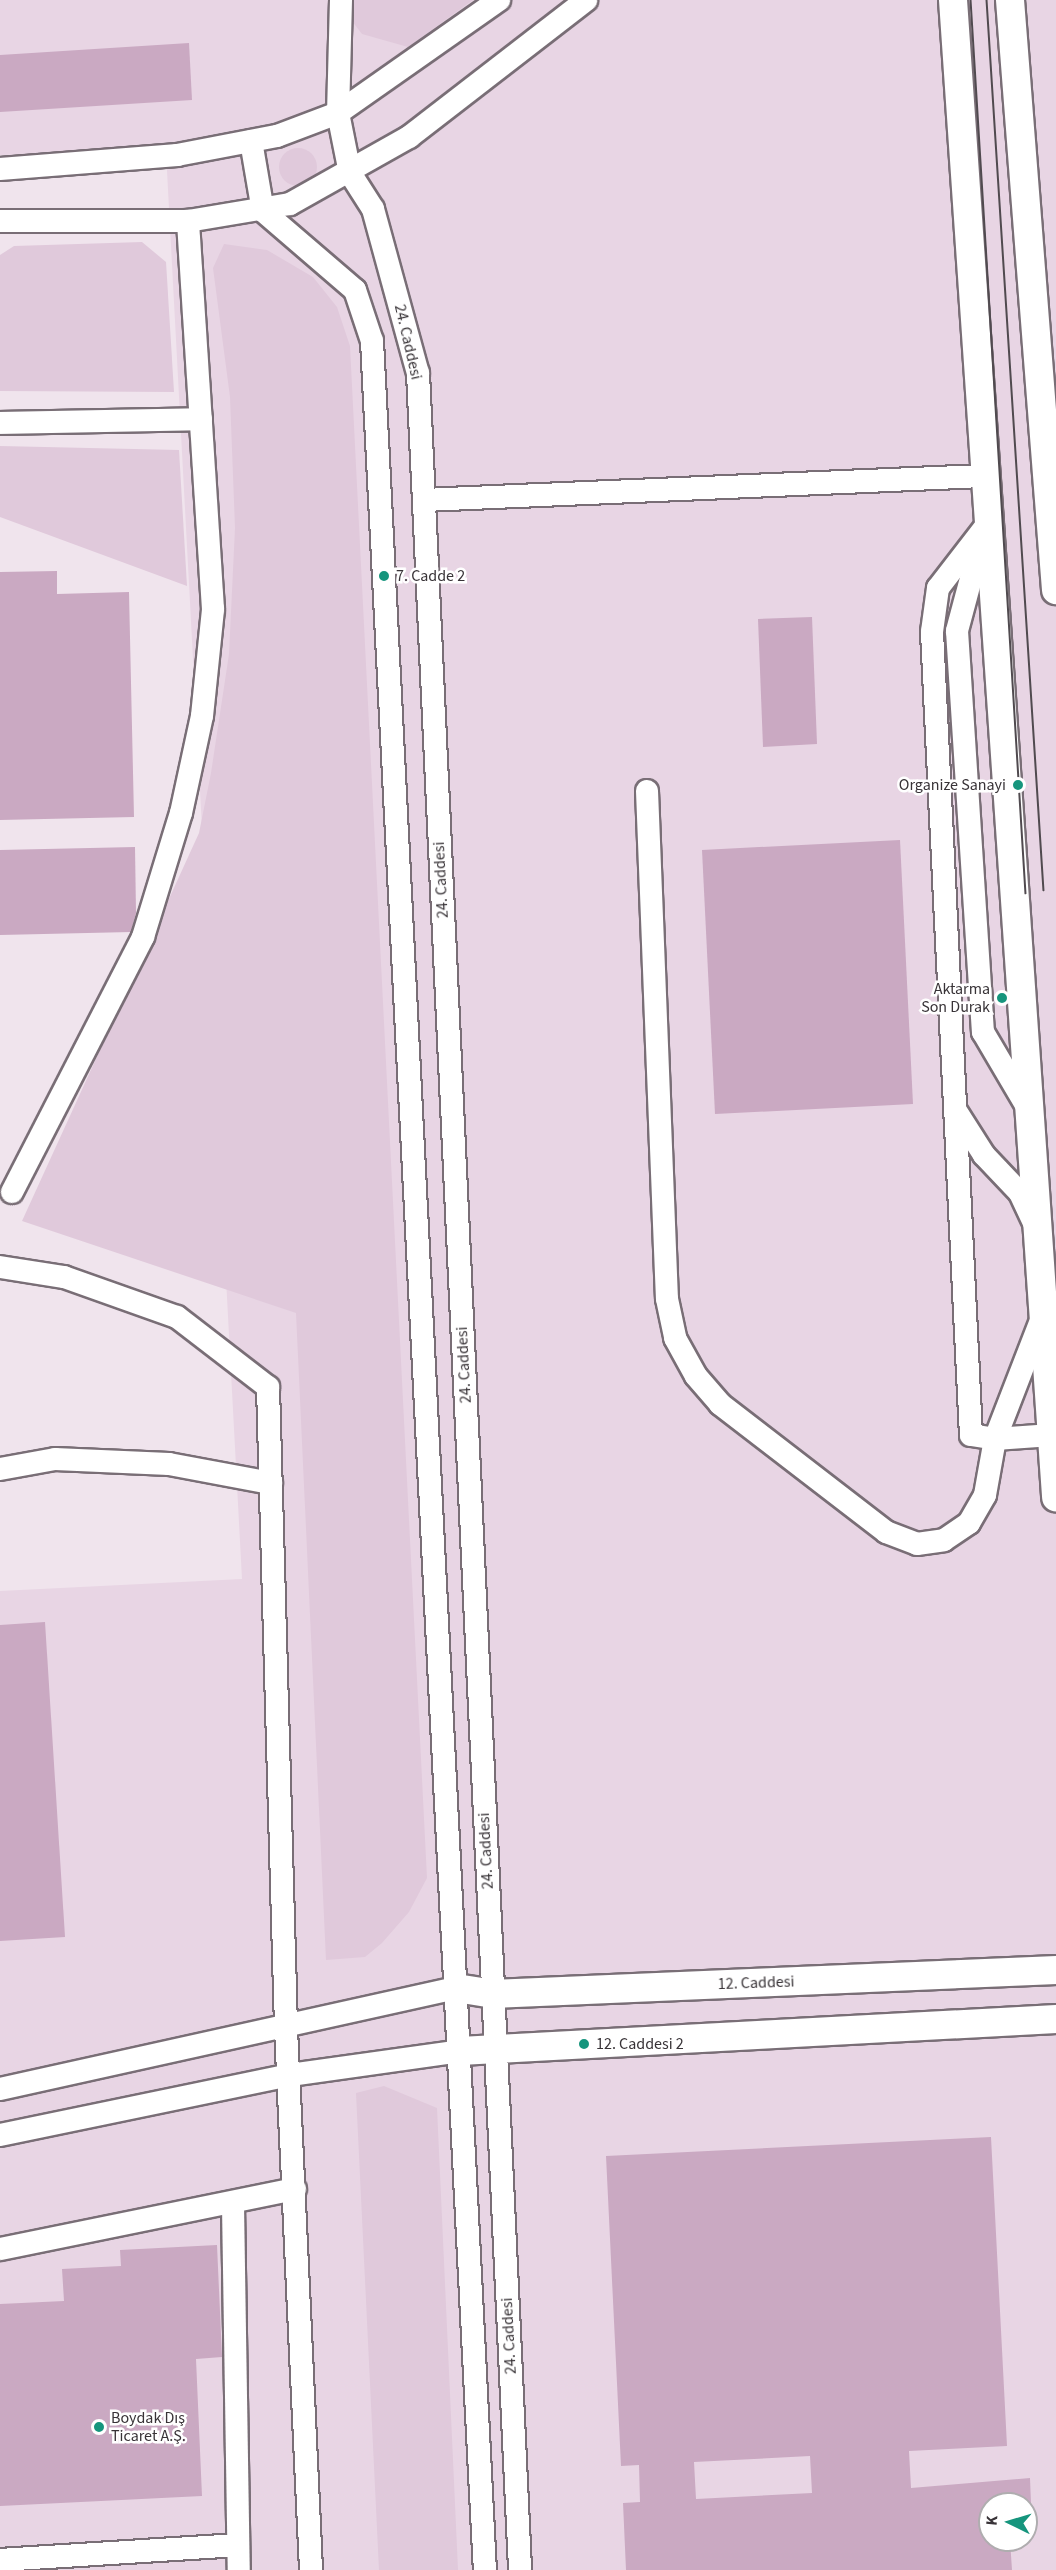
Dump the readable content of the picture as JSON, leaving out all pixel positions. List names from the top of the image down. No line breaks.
{"streets":{"main road":["12. Caddesi"],"street":["24. Caddesi"]},"crossings":[["24. Caddesi","12. Caddesi"]],"places":["7. Cadde 2","Organize Sanayi","Aktarma Son Durak","12. Caddesi 2","Boydak Dış Ticaret A.Ş."],"north":"left"}
